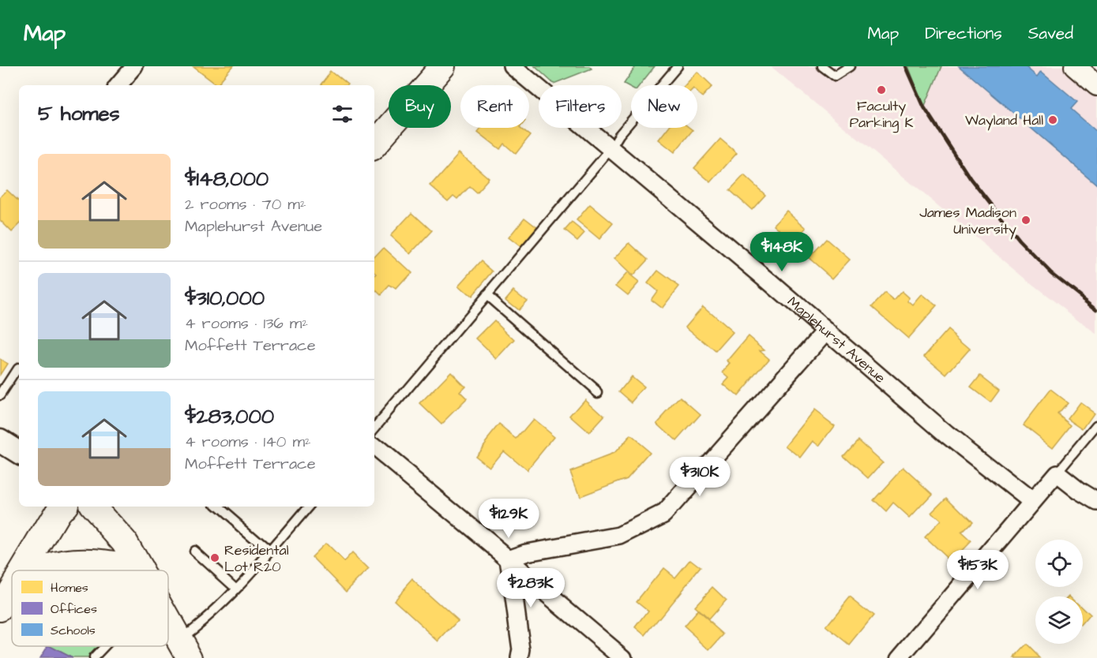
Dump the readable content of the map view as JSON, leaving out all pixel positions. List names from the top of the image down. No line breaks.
{"streets":{"street":["Maplehurst Avenue"]},"places":["Faculty Parking K","Wayland Hall","James Madison University","Residental Lot R20"],"legend":["Homes","Offices","Schools"],"page":{"header":"Map","nav":["Map","Directions","Saved"],"chip":["Buy","Rent","Filters","New"],"heading":"5 homes","list":[{"name":"$148,000","note":"2 rooms · 70 m² · Maplehurst Avenue"},{"name":"$310,000","note":"4 rooms · 136 m² · Moffett Terrace"},{"name":"$283,000","note":"4 rooms · 140 m² · Moffett Terrace"}],"price":["$148K","$310K","$129K","$153K","$283K"]}}
